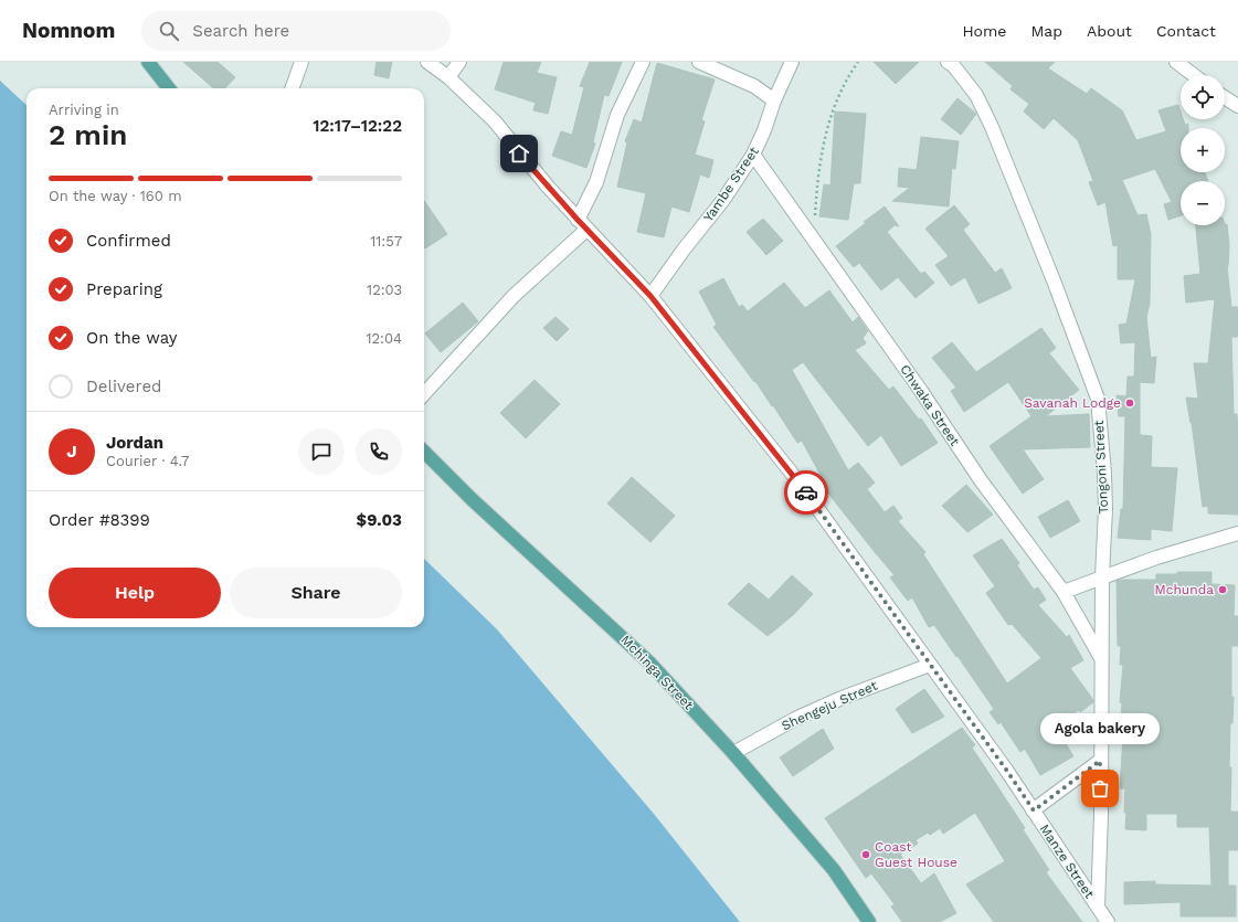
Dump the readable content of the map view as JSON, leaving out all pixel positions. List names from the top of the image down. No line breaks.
{"streets":{"main road":["Mchinga Street"],"street":["Yambe Street","Chwaka Street","Tongoni Street","Shengeju Street","Manze Street"]},"crossings":[["Yambe Street","Chwaka Street"],["Yambe Street","Manze Street"],["Chwaka Street","Tongoni Street"],["Tongoni Street","Manze Street"],["Mchinga Street","Shengeju Street"],["Shengeju Street","Manze Street"]],"places":["Savanah Lodge","Mchunda","Agola bakery","Coast Guest House"],"page":{"header":"Nomnom","search":"Search here","nav":["Home","Map","About","Contact"],"map_buttons":["+","−"],"heading":["2 min","Arriving in","12:17–12:22"],"panel":["Jordan","Courier · 4.7","Order #8399","$9.03"],"bar":"On the way · 160 m","list":[["Confirmed","11:57"],["Preparing","12:03"],["On the way","12:04"],"Delivered"],"round":"J","buttons":["Help","Share"],"bubble":"Agola bakery"}}
